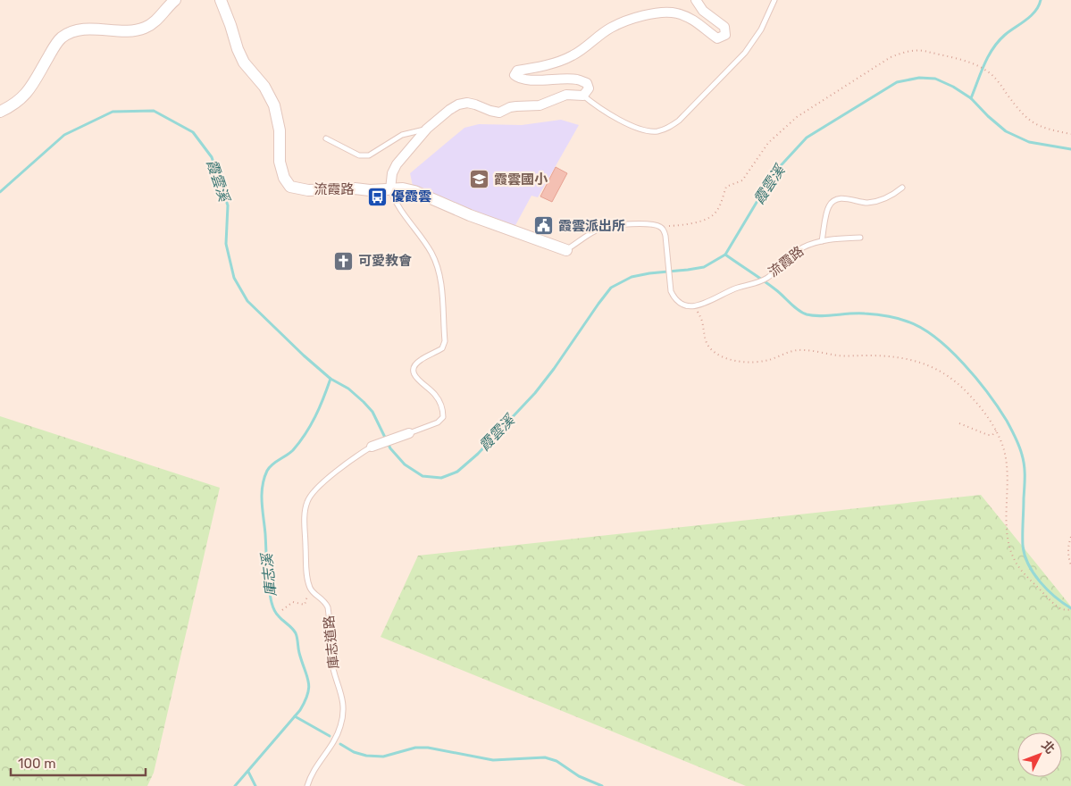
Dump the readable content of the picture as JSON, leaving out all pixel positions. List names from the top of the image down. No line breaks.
{"streets":{"street":["流霞路"],"lane":["庫志道路"]},"water":["霞雲溪","庫志溪"],"places":{"school or university":["霞雲國小"],"bus stop":["優霞雲"],"public building":["霞雲派出所"],"church":["可愛教會"]},"scale_bar":"100 m","north":"top right"}
